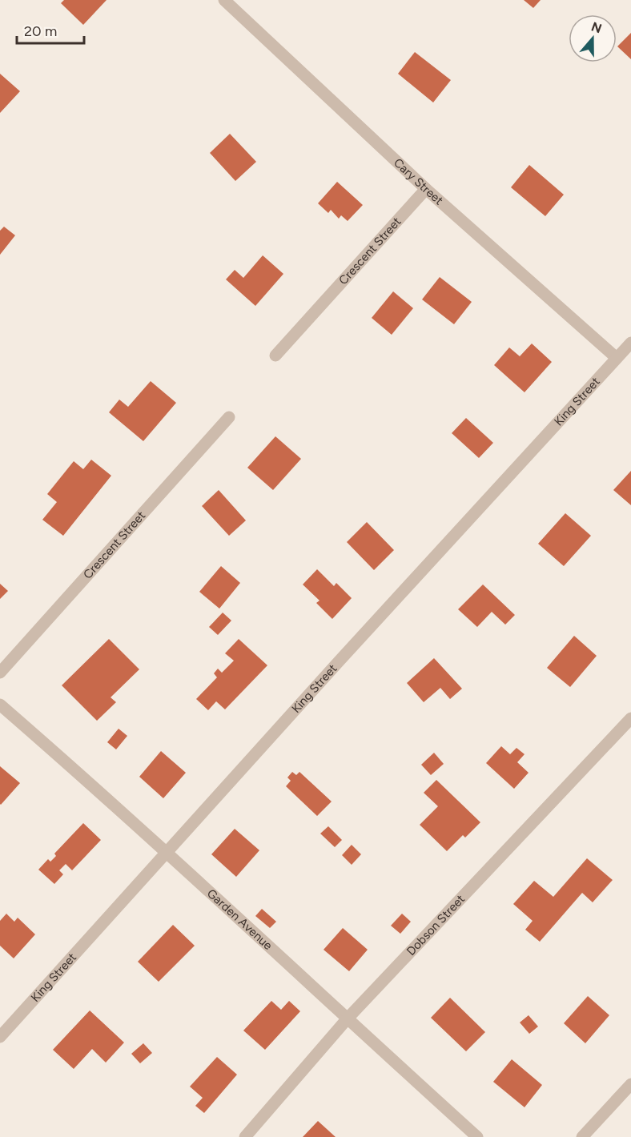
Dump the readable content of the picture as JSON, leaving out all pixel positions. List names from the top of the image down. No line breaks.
{"streets":{"street":["Cary Street","Crescent Street","King Street","Garden Avenue","Dobson Street"]},"crossings":[["Cary Street","Crescent Street"],["Cary Street","King Street"],["King Street","Garden Avenue"],["Garden Avenue","Dobson Street"]],"scale_bar":"20 m","north":"top"}
